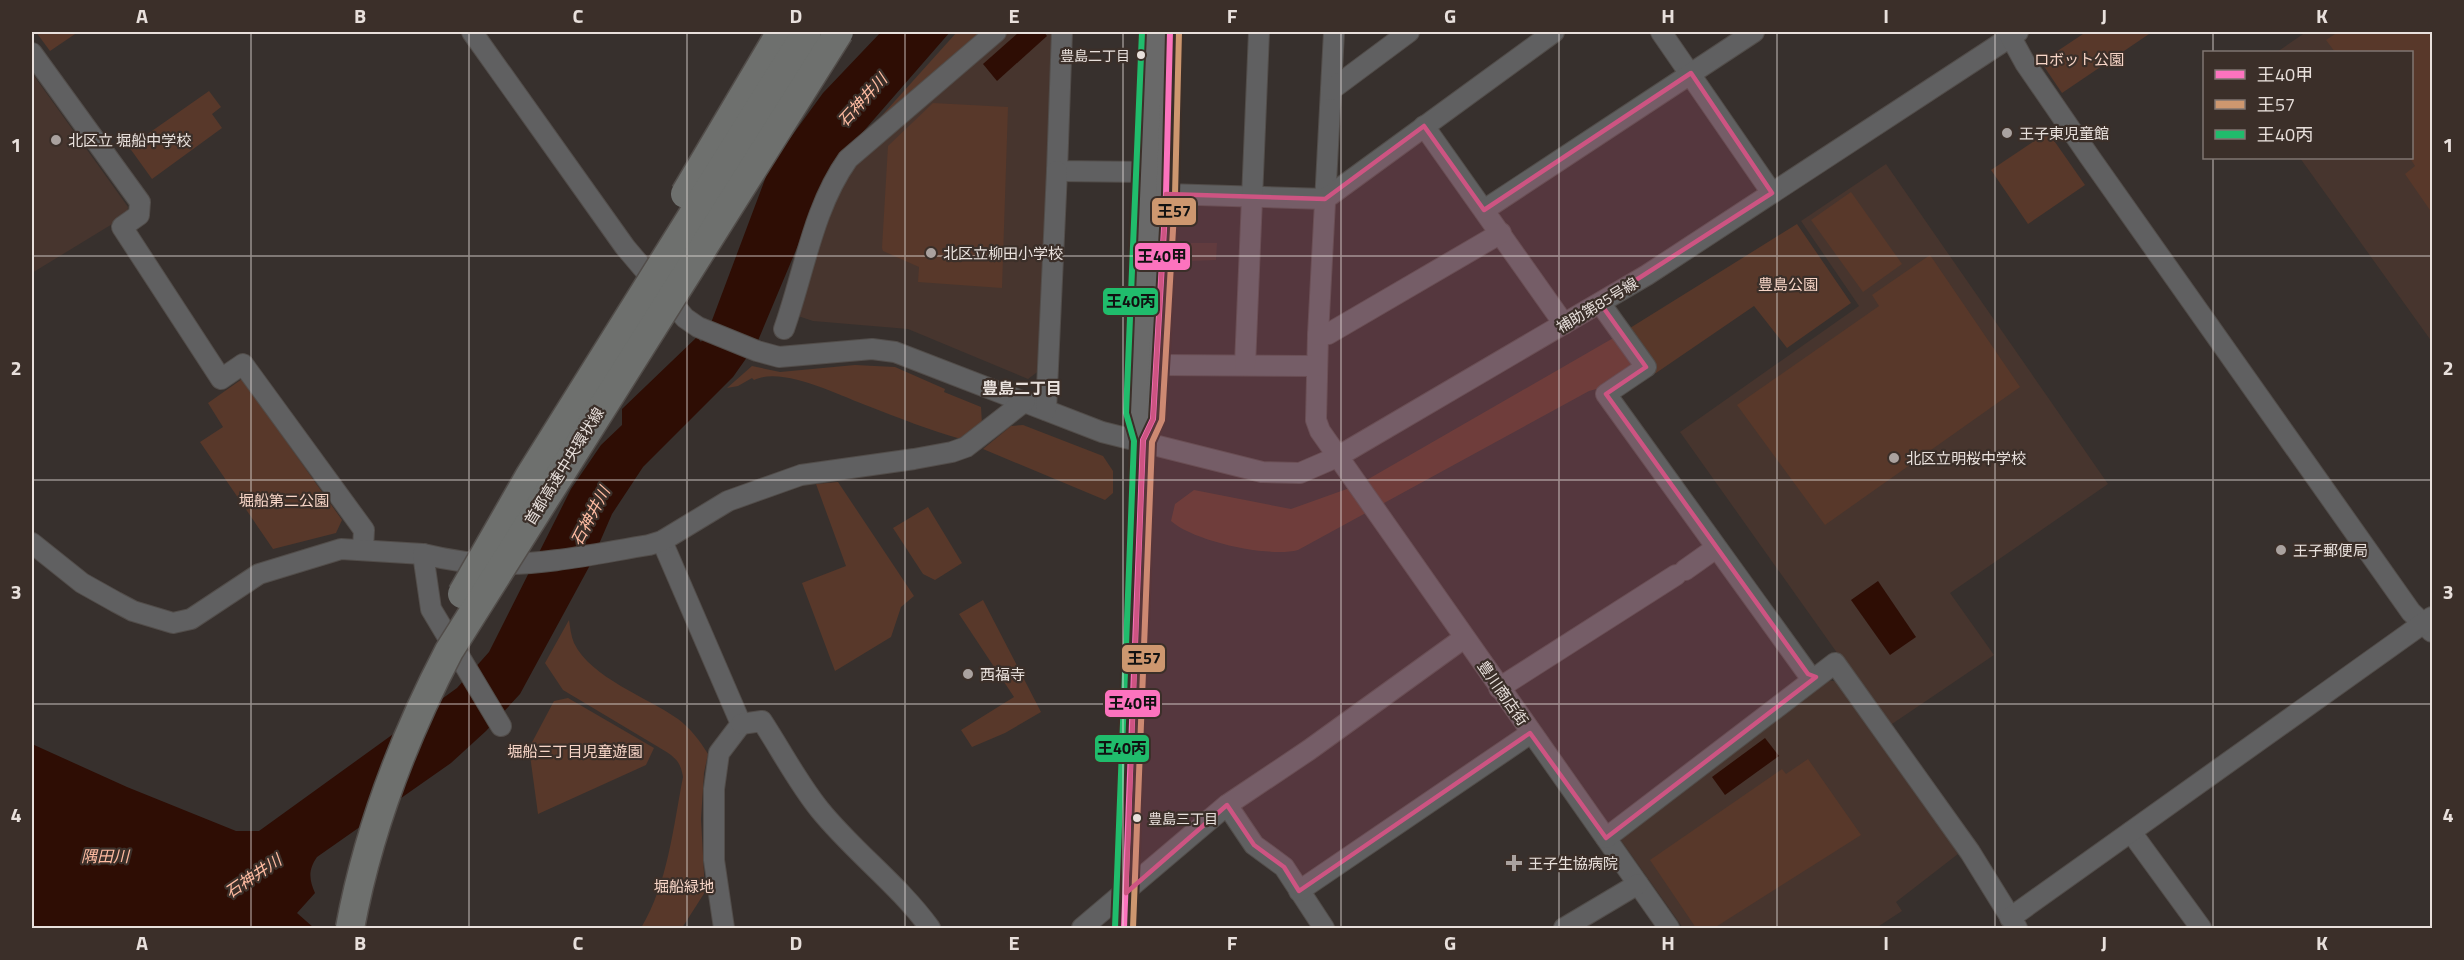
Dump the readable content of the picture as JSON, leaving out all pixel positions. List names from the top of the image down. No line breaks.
{"streets":{"highway":["首都高速中央環状線"],"street":["補助第85号線","豊川商店街"]},"crossings":[["補助第85号線","豊川商店街"]],"districts":["豊島二丁目"],"water":["石神井川","隅田川"],"parks":["ロボット公園","豊島公園","堀船第二公園","堀船三丁目児童遊園","堀船緑地"],"places":{"other":["豊島二丁目","王子東児童館","北区立 堀船中学校","北区立柳田小学校","北区立明桜中学校","王子郵便局","西福寺","豊島三丁目"],"health":["王子生協病院"]},"lines":["transit line 王40甲","transit line 王57","transit line 王40丙"],"legend":["王40甲","王57","王40丙"],"grid":{"columns":["A","B","C","D","E","F","G","H","I","J","K"],"rows":["1","2","3","4"]}}
